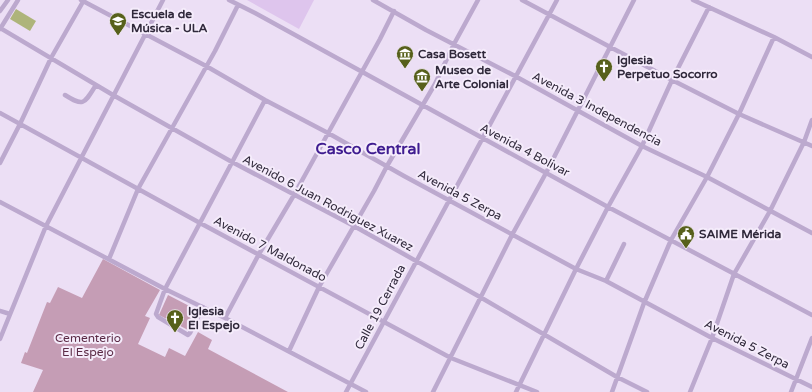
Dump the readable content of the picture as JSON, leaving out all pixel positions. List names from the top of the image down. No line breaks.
{"streets":{"street":["Avenida 3 Independencia","Avenida 4 Bolivar","Avenida 5 Zerpa","Avenido 6 Juan Rodriguez Xuarez","Avenido 7 Maldonado","Calle 19 Cerrada"]},"crossings":[["Avenida 3 Independencia","Calle 19 Cerrada"],["Avenida 4 Bolivar","Calle 19 Cerrada"],["Avenida 5 Zerpa","Calle 19 Cerrada"],["Avenido 6 Juan Rodriguez Xuarez","Calle 19 Cerrada"],["Avenido 7 Maldonado","Calle 19 Cerrada"]],"districts":["Casco Central"],"parks":["Cementerio El Espejo"],"places":{"school or university":["Escuela de Música - ULA"],"museum":["Casa Bosett","Museo de Arte Colonial"],"church":["Iglesia Perpetuo Socorro","Iglesia El Espejo"],"public building":["SAIME Mérida"]}}
